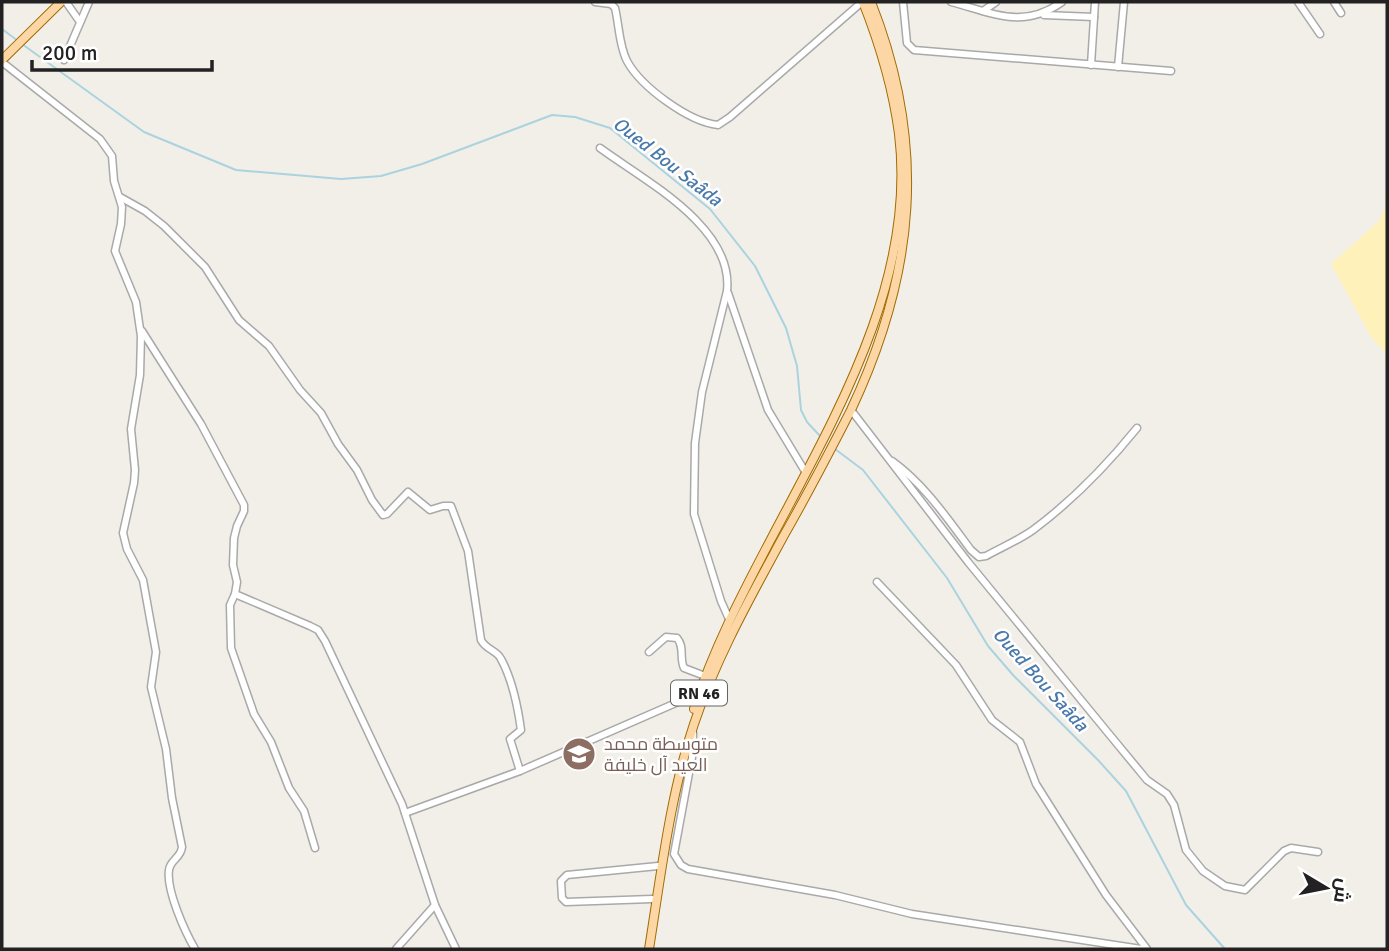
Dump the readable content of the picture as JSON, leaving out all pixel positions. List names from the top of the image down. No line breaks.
{"streets":{"main road":["RN 46"]},"water":["Oued Bou Saâda"],"places":{"school or university":["متوسطة محمد العيد آل خليفة"]},"scale_bar":"200 m","north":"right"}
